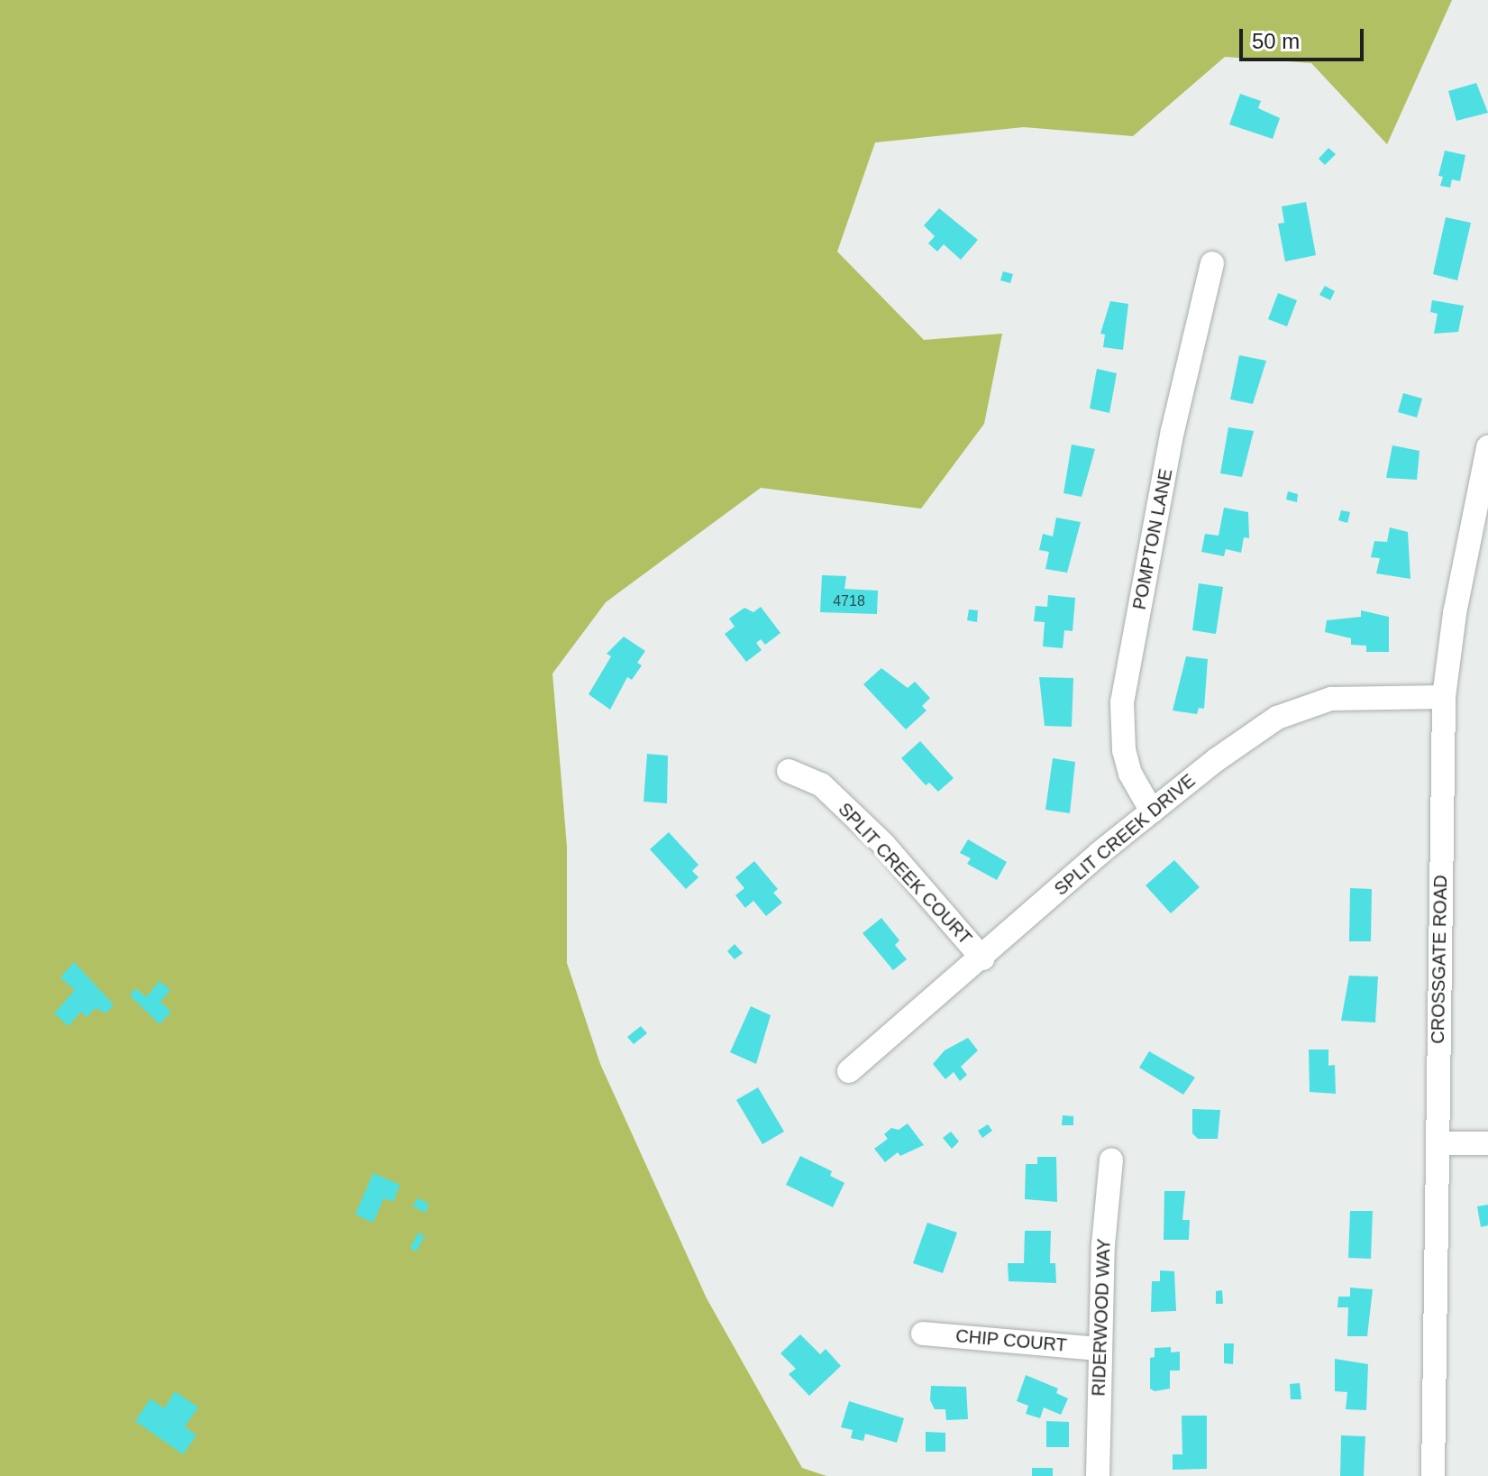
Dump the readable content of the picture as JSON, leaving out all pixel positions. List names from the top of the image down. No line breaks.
{"streets":{"street":["POMPTON LANE","SPLIT CREEK DRIVE","SPLIT CREEK COURT","CROSSGATE ROAD","RIDERWOOD WAY","CHIP COURT"]},"crossings":[["POMPTON LANE","SPLIT CREEK DRIVE"],["SPLIT CREEK DRIVE","SPLIT CREEK COURT"],["SPLIT CREEK DRIVE","CROSSGATE ROAD"],["RIDERWOOD WAY","CHIP COURT"]],"house_numbers":["4718"],"scale_bar":"50 m"}
